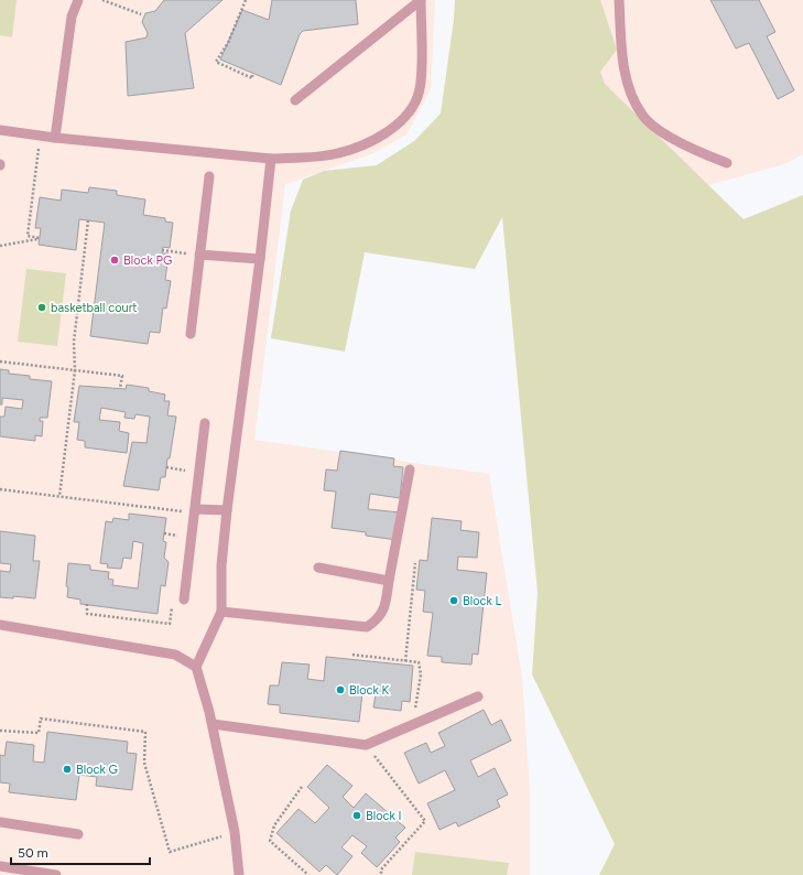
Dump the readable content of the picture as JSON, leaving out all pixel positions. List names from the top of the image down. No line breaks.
{"places":["Block PG","basketball court","Block L","Block K","Block G","Block I"],"scale_bar":"50 m"}
